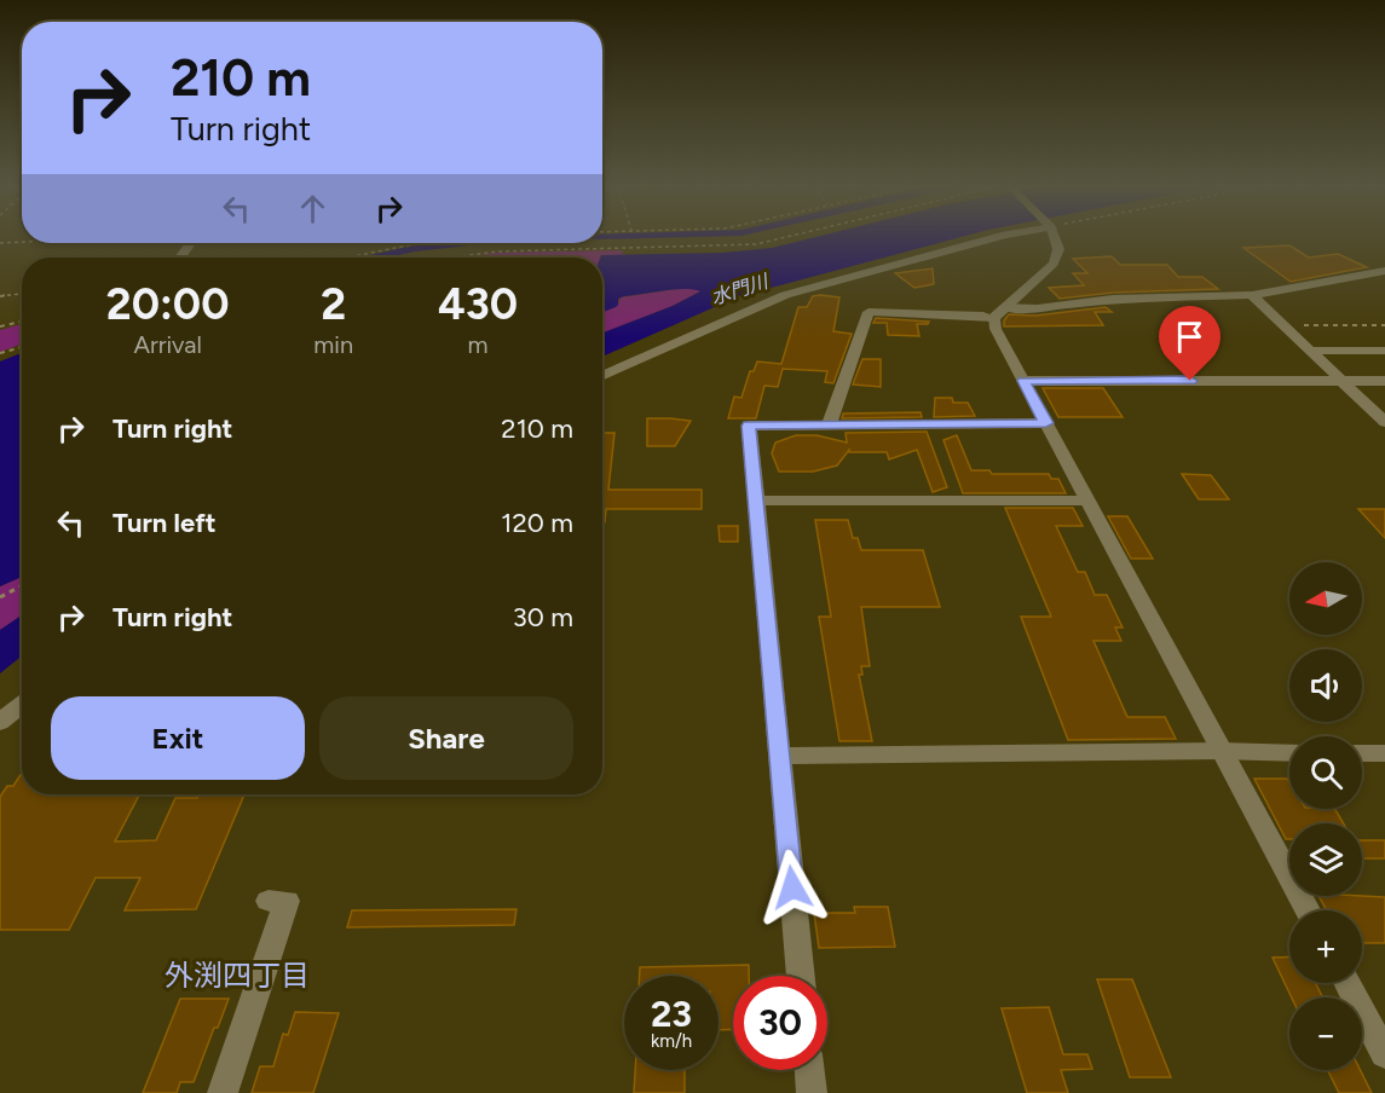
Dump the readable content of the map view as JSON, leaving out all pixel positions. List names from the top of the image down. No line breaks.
{"districts":["外渕四丁目"],"water":["水門川"],"north":"left","page":{"turn":["210 m","Turn right"],"eta":["20:00","Arrival","2","min","430","m"],"list":[{"name":"Turn right","value":"210 m"},{"name":"Turn left","value":"120 m"},{"name":"Turn right","value":"30 m"}],"map_buttons":["+","−"],"buttons":["Exit","Share"],"speed":"23 km/h","limit":"30"}}
